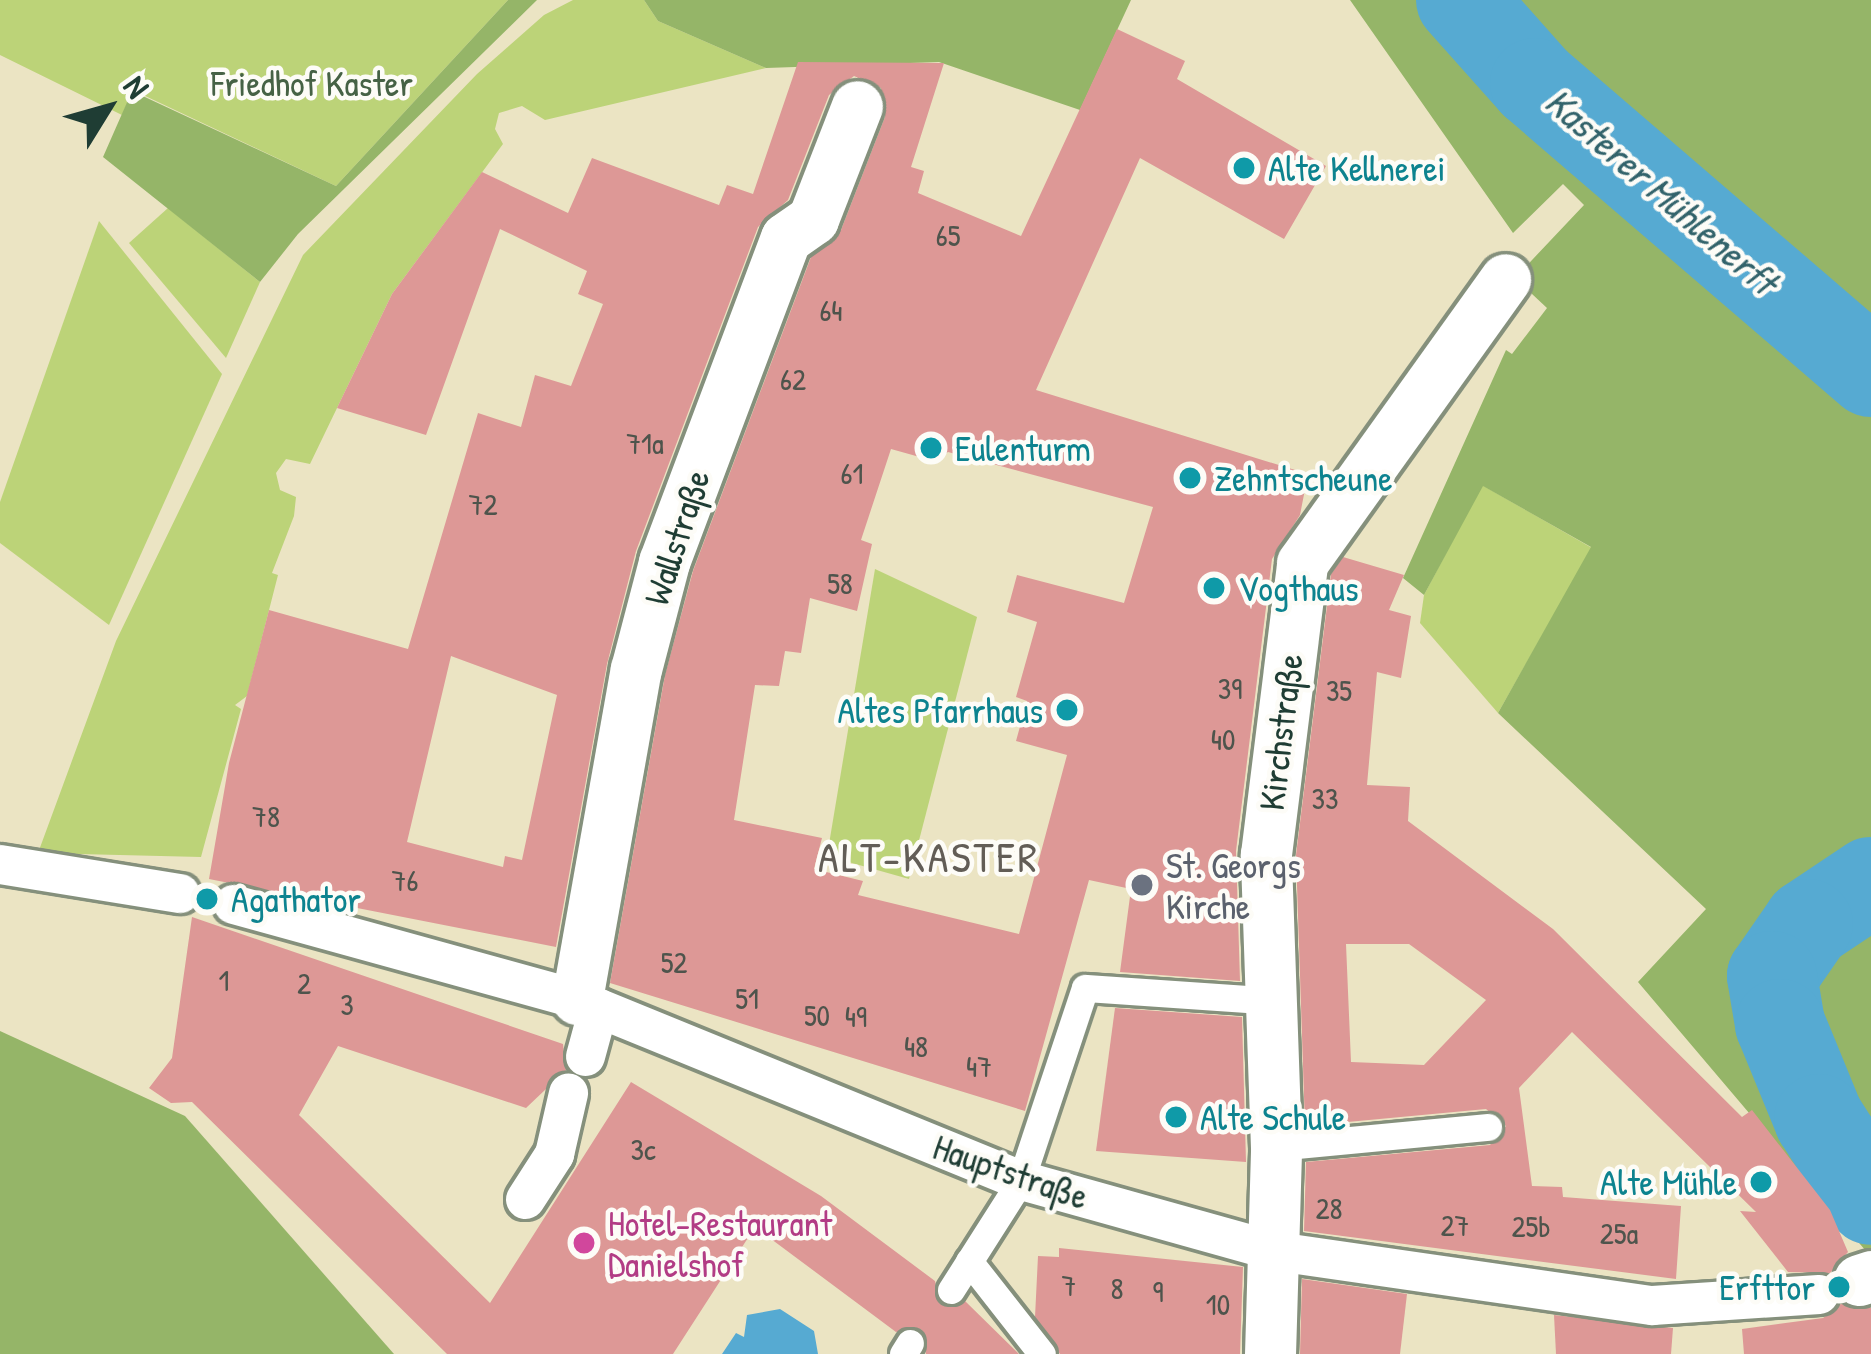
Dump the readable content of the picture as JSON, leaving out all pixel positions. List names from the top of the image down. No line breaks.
{"streets":{"street":["Wallstraße","Kirchstraße","Hauptstraße"]},"crossings":[["Wallstraße","Hauptstraße"],["Kirchstraße","Hauptstraße"]],"districts":["ALT-KASTER"],"water":["Kasterer Mühlenerft"],"parks":["Friedhof Kaster"],"places":["Alte Kellnerei","Eulenturm","Zehntscheune","Vogthaus","Altes Pfarrhaus","St. Georgs Kirche","Agathator","Alte Schule","Alte Mühle","Hotel-Restaurant Danielshof","Erfttor"],"house_numbers":["65","64","62","71a","61","72","58","39","35","40","33","78","76","52","1","2","51","3","50","49","48","47","3c","28","27","25b","25a","7","8","9","10"],"north":"top right"}
